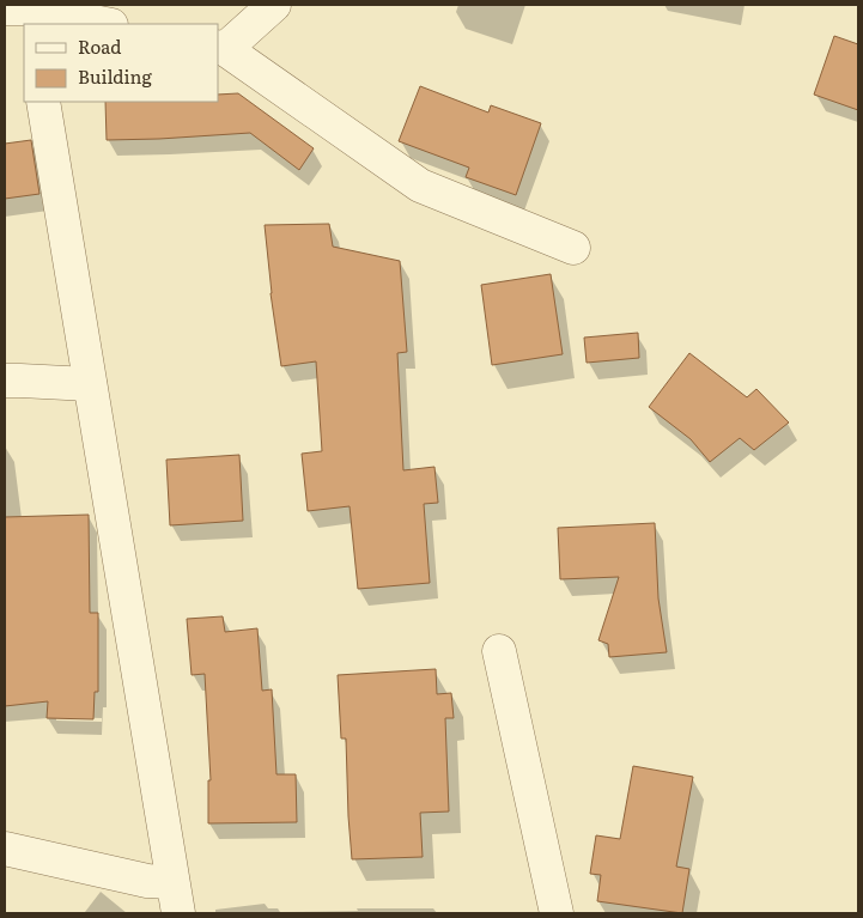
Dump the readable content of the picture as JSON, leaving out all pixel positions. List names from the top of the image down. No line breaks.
{"legend":["Road","Building"]}
